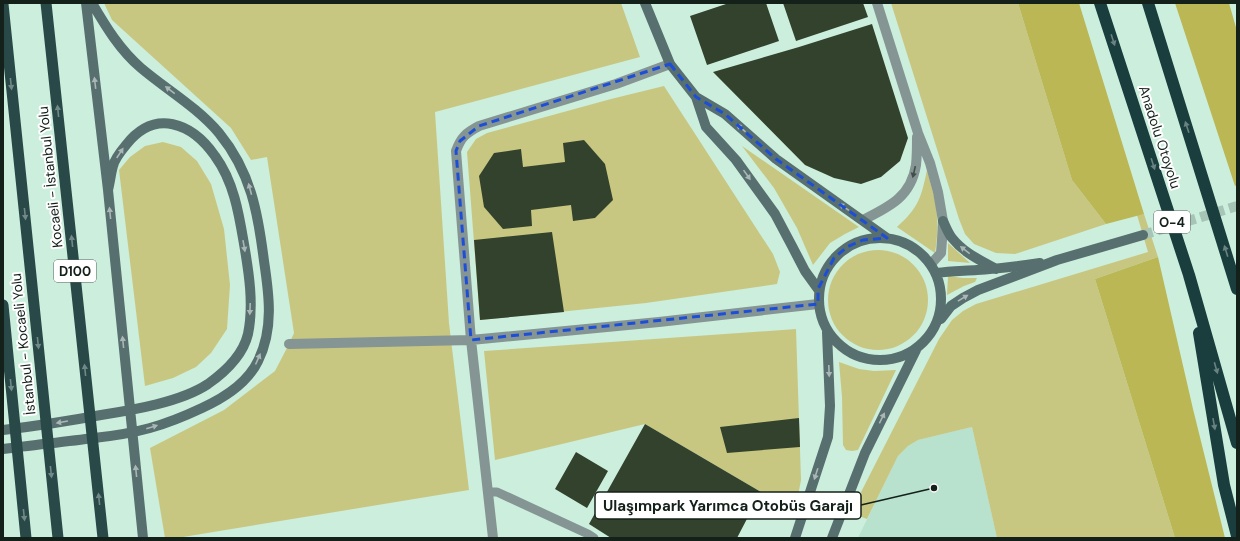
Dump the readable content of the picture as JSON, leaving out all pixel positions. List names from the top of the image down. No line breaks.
{"streets":{"highway":["Anadolu Otoyolu","Kocaeli - İstanbul Yolu","O-4","D100","İstanbul - Kocaeli Yolu"]},"places":["Ulaşımpark Yarımca Otobüs Garajı"]}
